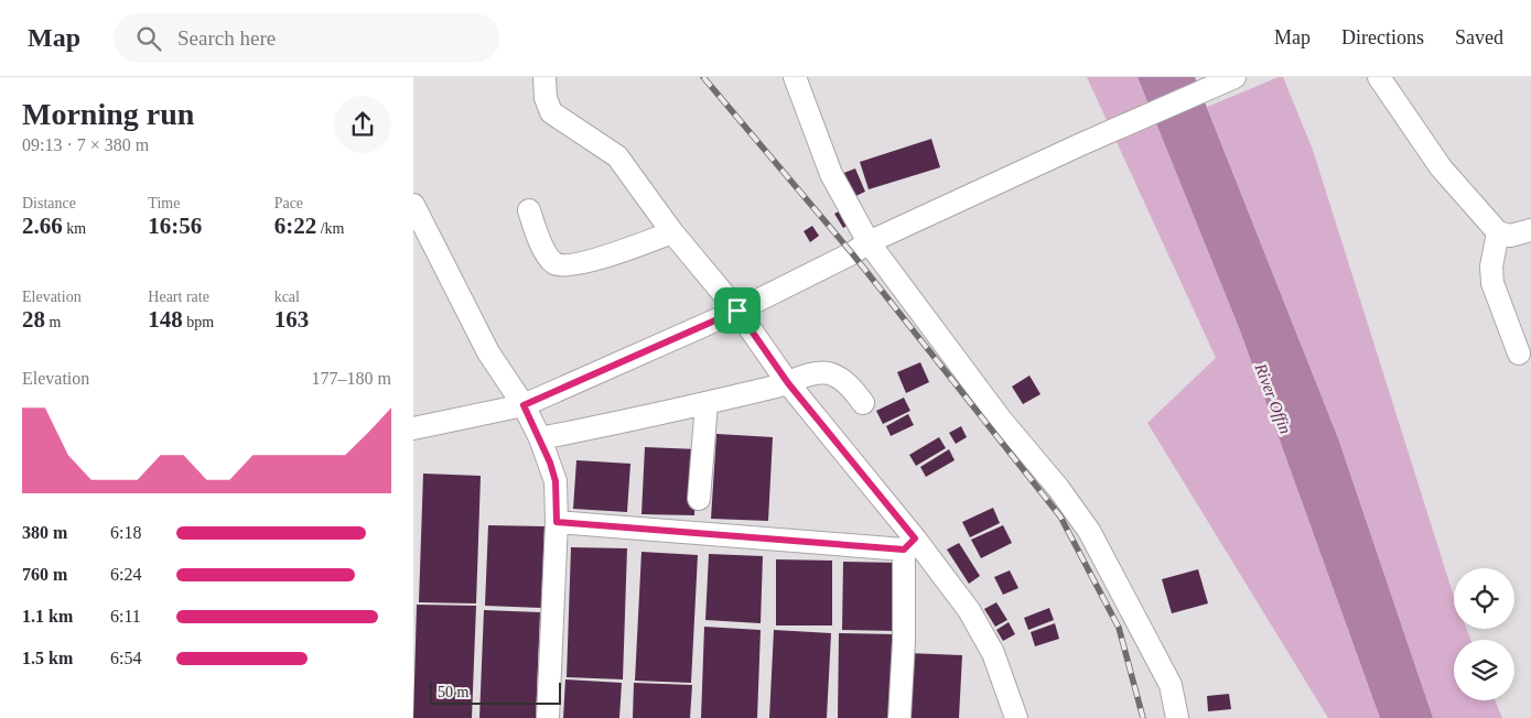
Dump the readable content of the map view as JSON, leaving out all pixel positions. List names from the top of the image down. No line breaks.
{"water":["River Offin"],"scale_bar":"50 m","page":{"header":"Map","search":"Search here","nav":["Map","Directions","Saved"],"heading":["Morning run","09:13 · 7 × 380 m"],"stats":[["Distance","2.66 km"],["Time","16:56"],["Pace","6:22 /km"],["Elevation","28 m"],["Heart rate","148 bpm"],["kcal","163"]],"chart":["Elevation","177–180 m"],"list":[{"name":"380 m","note":"6:18"},{"name":"760 m","note":"6:24"},{"name":"1.1 km","note":"6:11"},{"name":"1.5 km","note":"6:54"}],"scale":"50 m"}}
